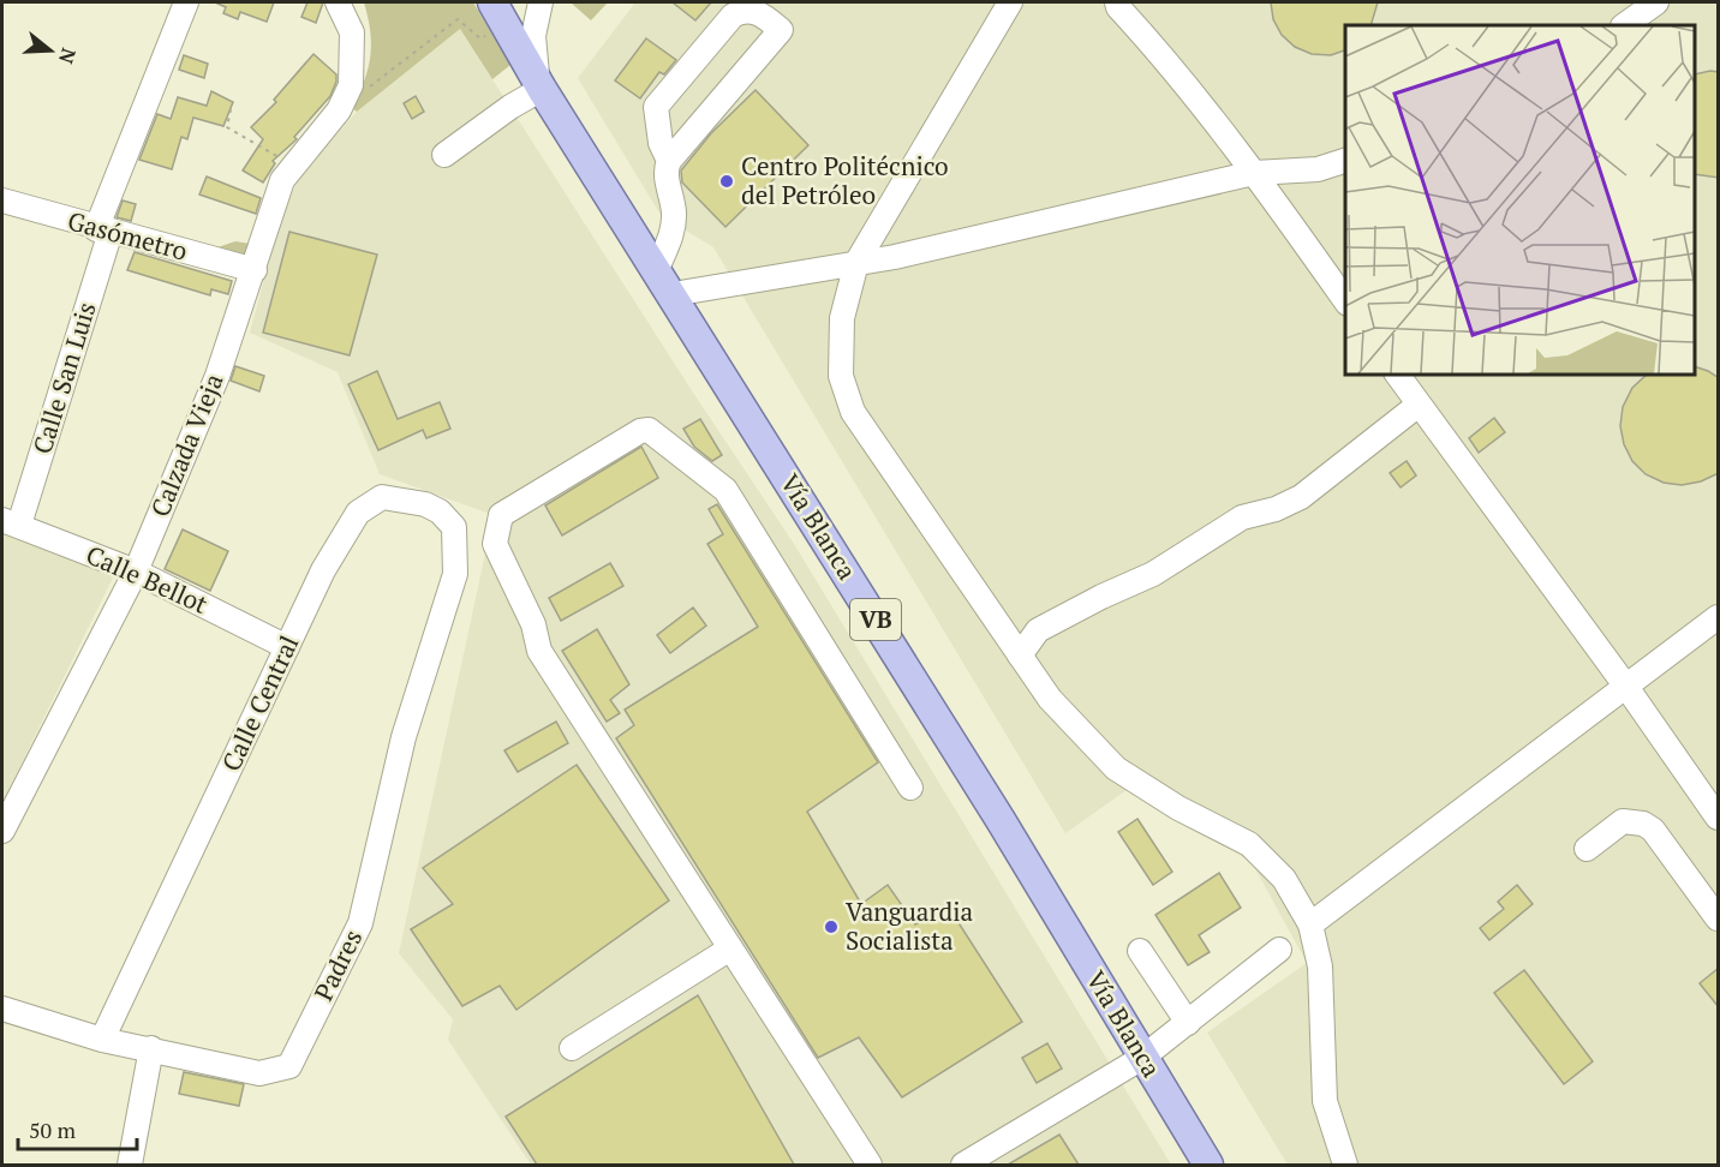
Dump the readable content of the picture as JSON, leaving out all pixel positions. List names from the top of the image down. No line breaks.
{"streets":{"main road":["Vía Blanca","VB"],"street":["Gasómetro","Calle San Luis","Calzada Vieja","Calle Bellot","Calle Central","Padres"]},"crossings":[["Gasómetro","Calle San Luis"],["Gasómetro","Calzada Vieja"],["Calle San Luis","Calle Bellot"],["Calzada Vieja","Calle Bellot"],["Calle Bellot","Calle Central"],["Calle Central","Padres"]],"places":["Centro Politécnico del Petróleo","Vanguardia Socialista"],"scale_bar":"50 m","north":"right"}
